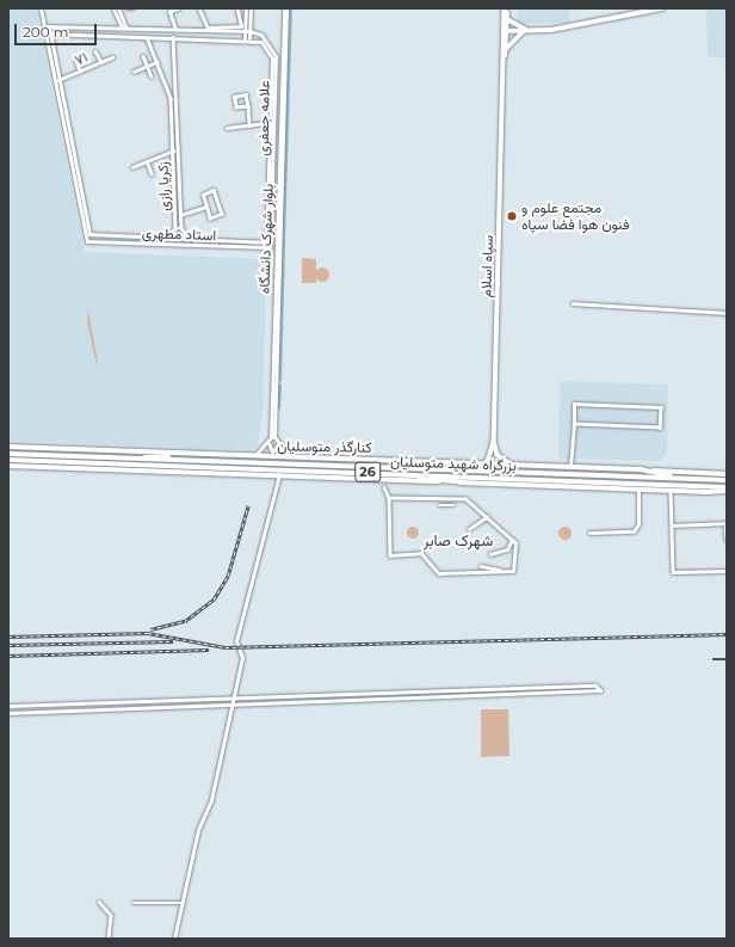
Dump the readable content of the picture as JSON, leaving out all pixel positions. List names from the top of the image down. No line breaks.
{"streets":{"highway":["بزرگراه شهید متوسلیان","26"],"main road":["سپاه اسلام","کنارگذر متوسلیان"],"street":["۷۱","علامه جعفری","زکریا رازی","استاد مطهری","بلوار شهرک دانشگاه"]},"crossings":[["علامه جعفری","استاد مطهری"],["سپاه اسلام","کنارگذر متوسلیان"],["کنارگذر متوسلیان","بزرگراه شهید متوسلیان"]],"districts":["شهرک صابر"],"places":["مجتمع علوم و فنون هوا فضا سپاه"],"scale_bar":"200 m"}
